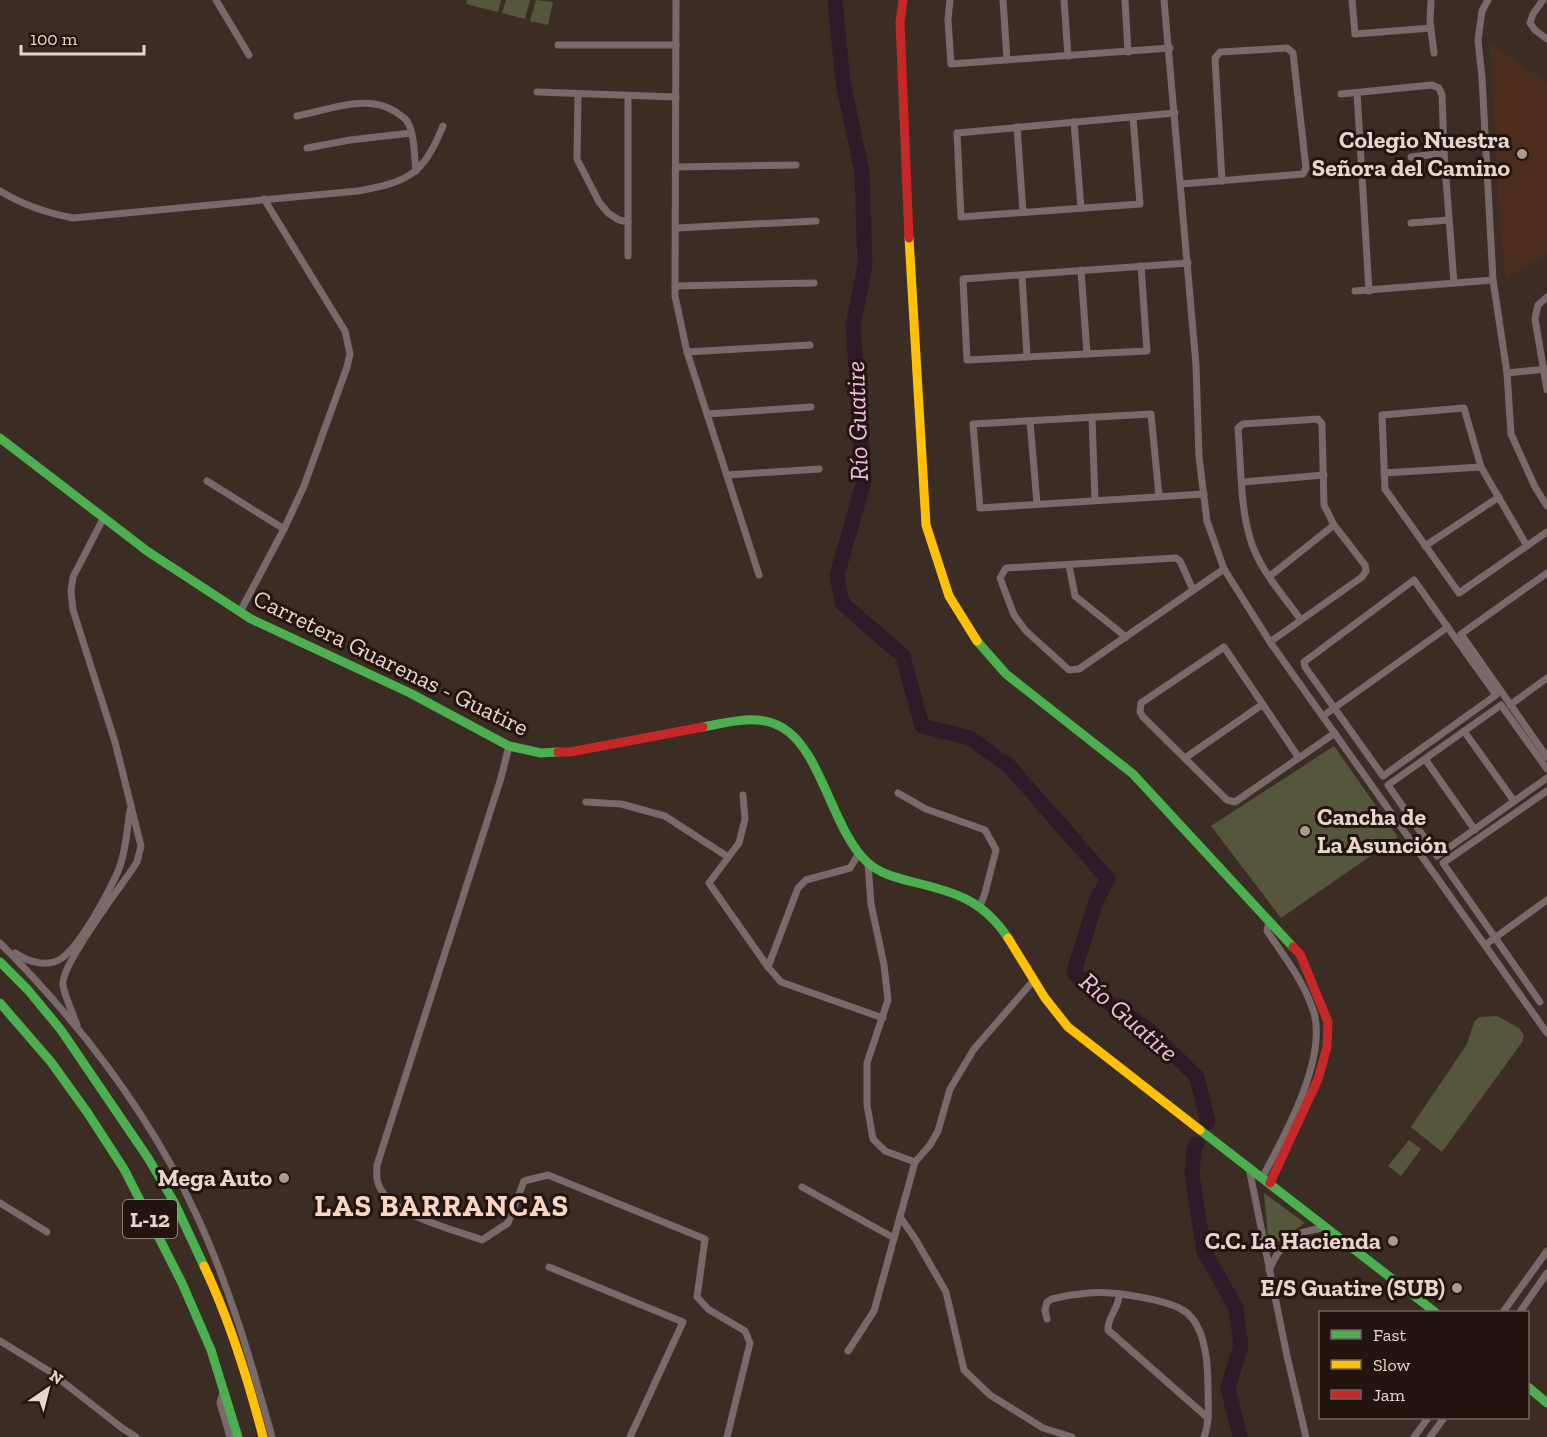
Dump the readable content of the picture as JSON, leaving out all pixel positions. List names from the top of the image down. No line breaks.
{"streets":{"main road":["Carretera Guarenas - Guatire","L-12"]},"districts":["LAS BARRANCAS"],"water":["Río Guatire"],"places":["Colegio Nuestra Señora del Camino","Cancha de La Asunción","Mega Auto","C.C. La Hacienda","E/S Guatire (SUB)"],"legend":["Fast","Slow","Jam"],"scale_bar":"100 m","north":"top right"}
